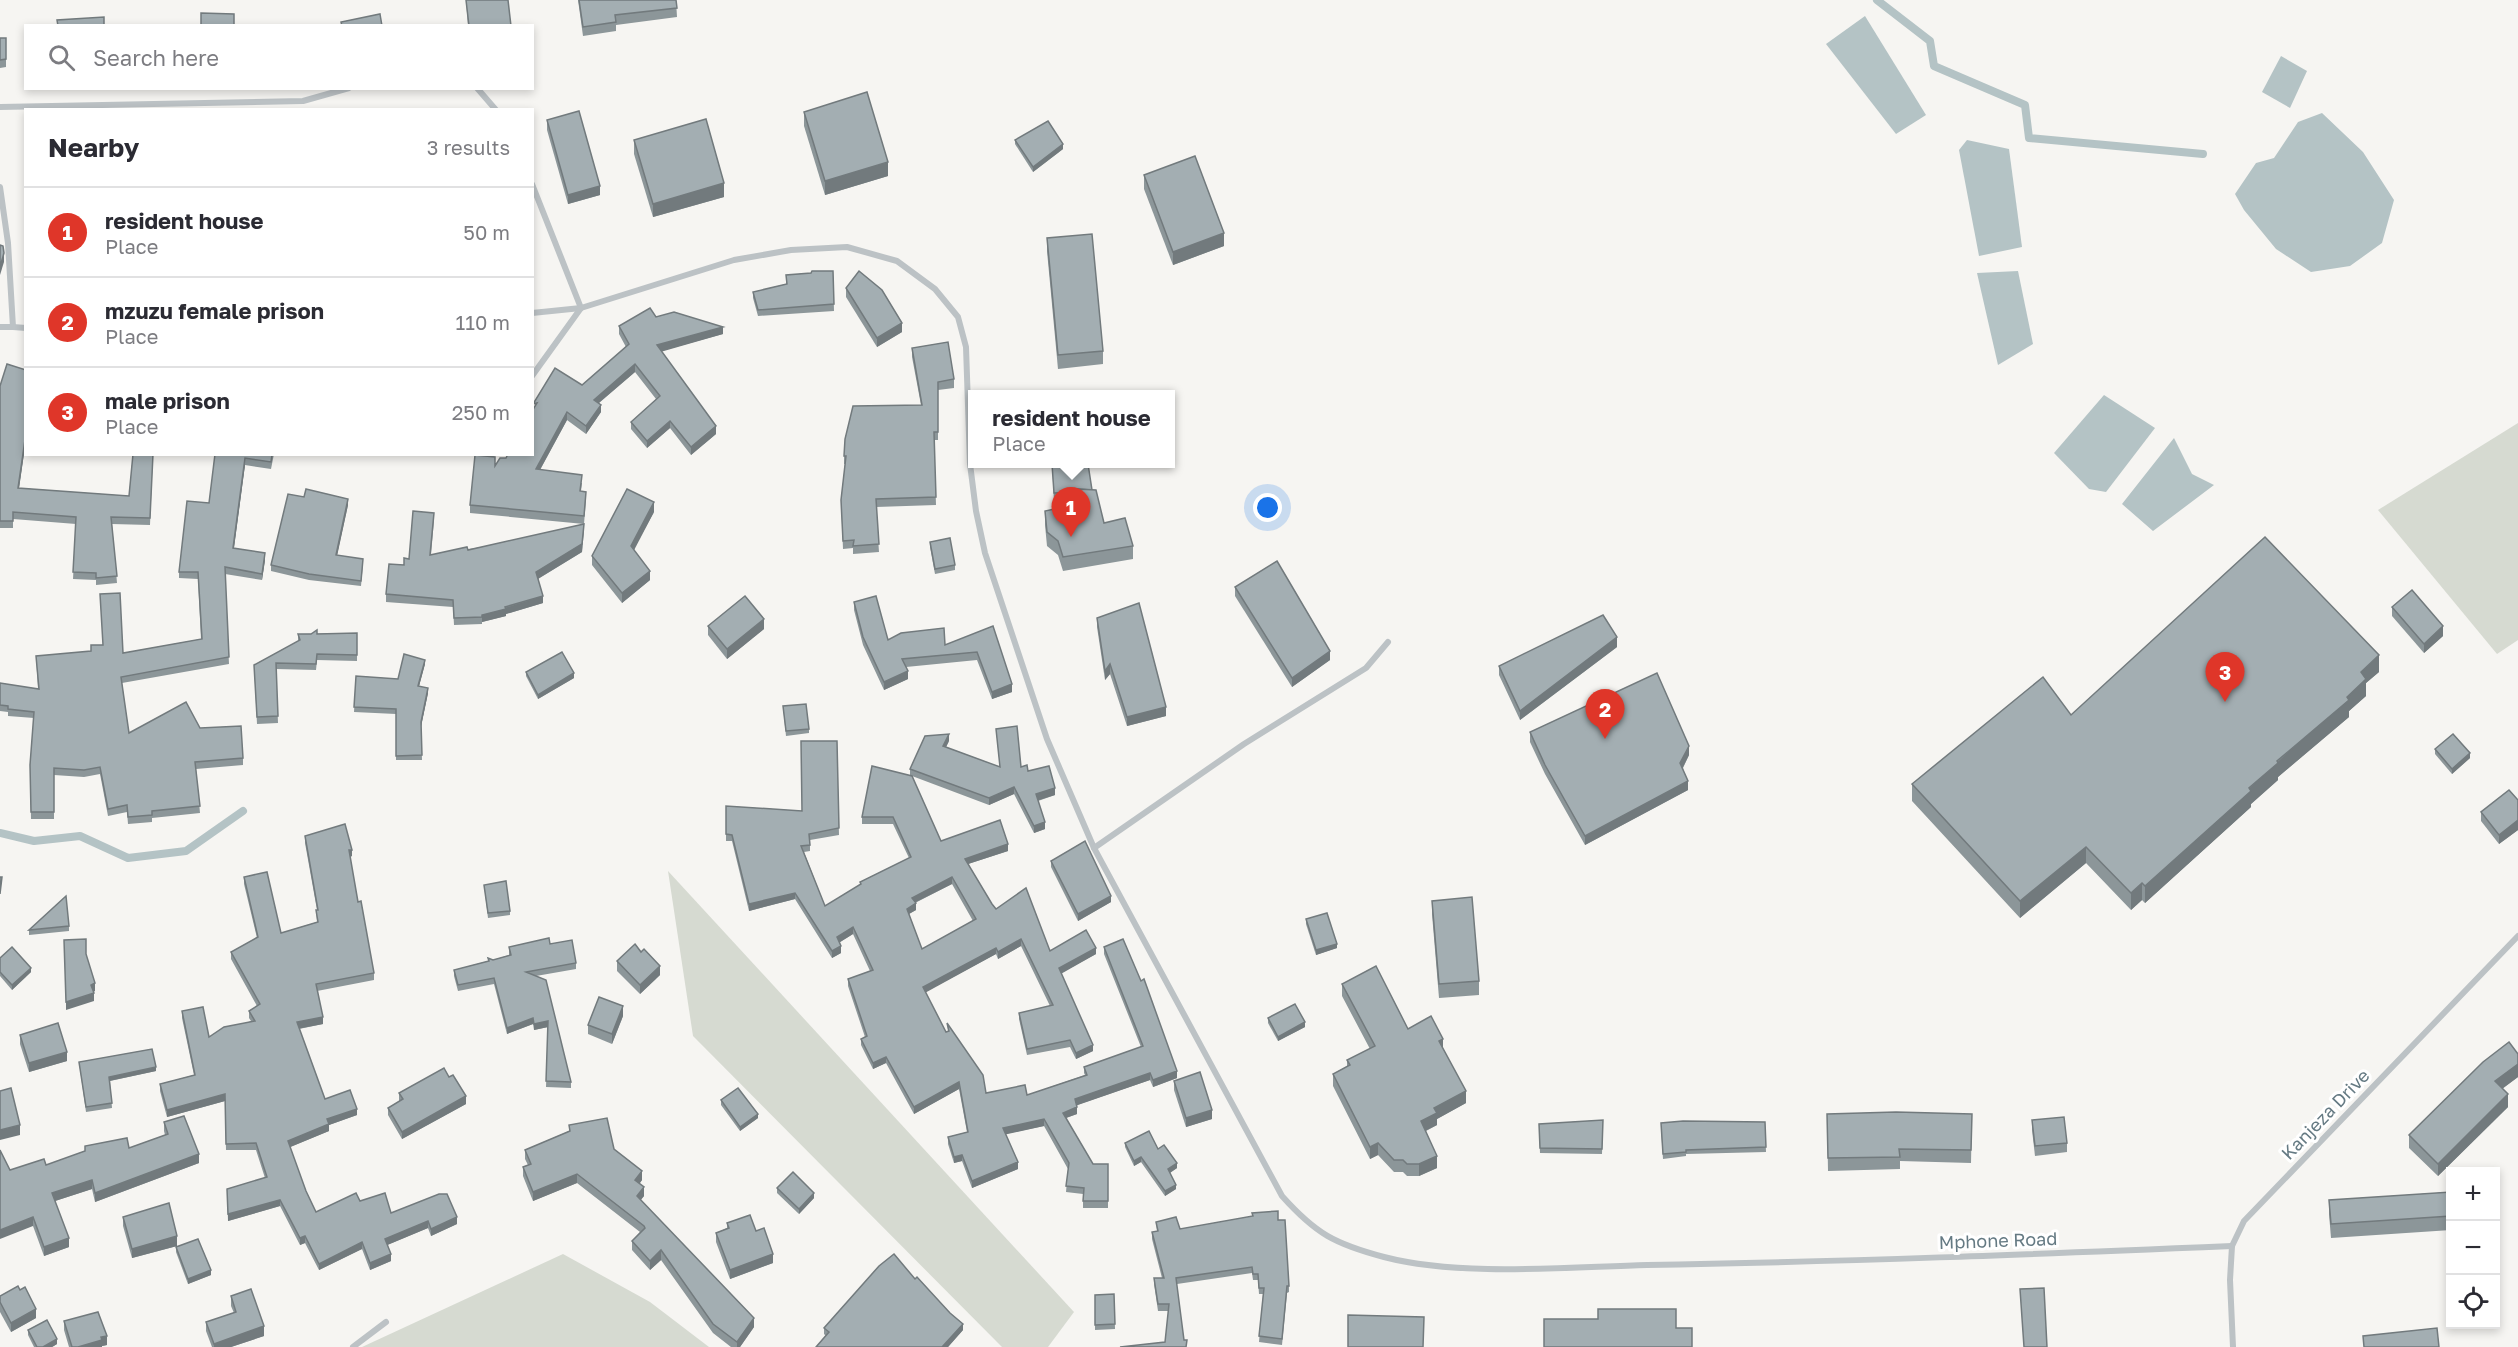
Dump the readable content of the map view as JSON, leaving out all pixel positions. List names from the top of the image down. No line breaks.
{"streets":{"street":["Kanjeza Drive","Mphone Road"]},"crossings":[["Kanjeza Drive","Mphone Road"]],"page":{"search":"Search here","heading":["Nearby","3 results"],"list":[{"mark":"1","name":"resident house","note":"Place","value":"50 m"},{"mark":"2","name":"mzuzu female prison","note":"Place","value":"110 m"},{"mark":"3","name":"male prison","note":"Place","value":"250 m"}],"popup":["resident house","Place"],"pins":["1","3","2"],"map_buttons":["+","−"]}}
